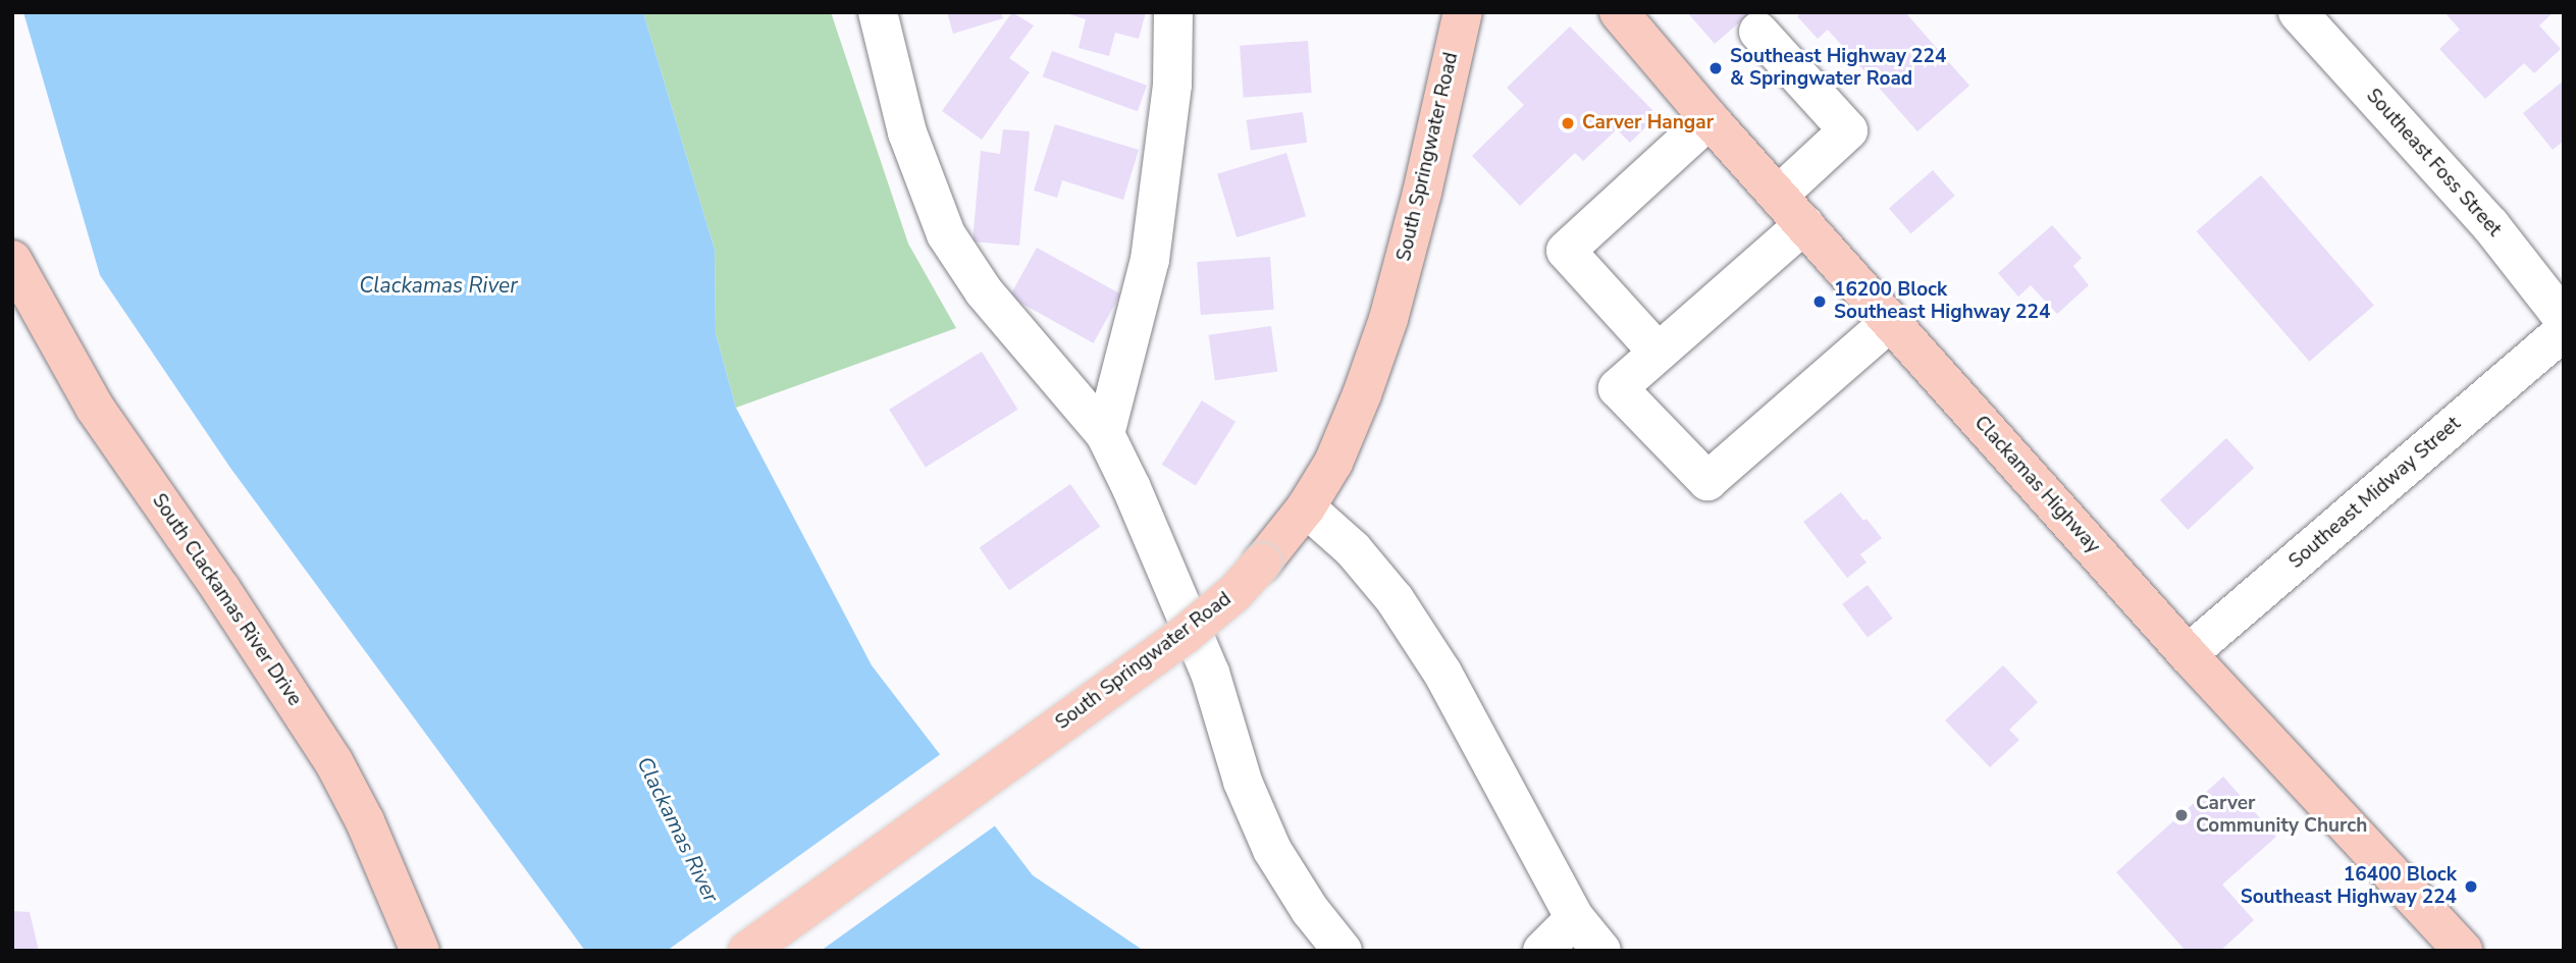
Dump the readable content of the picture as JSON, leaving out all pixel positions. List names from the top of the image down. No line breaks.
{"streets":{"main road":["South Springwater Road","Clackamas Highway","South Clackamas River Drive"],"street":["Southeast Foss Street","Southeast Midway Street"]},"crossings":[["Clackamas Highway","Southeast Midway Street"]],"water":["Clackamas River"],"places":["Southeast Highway 224 & Springwater Road","Carver Hangar","16200 Block Southeast Highway 224","Carver Community Church","16400 Block Southeast Highway 224"]}
